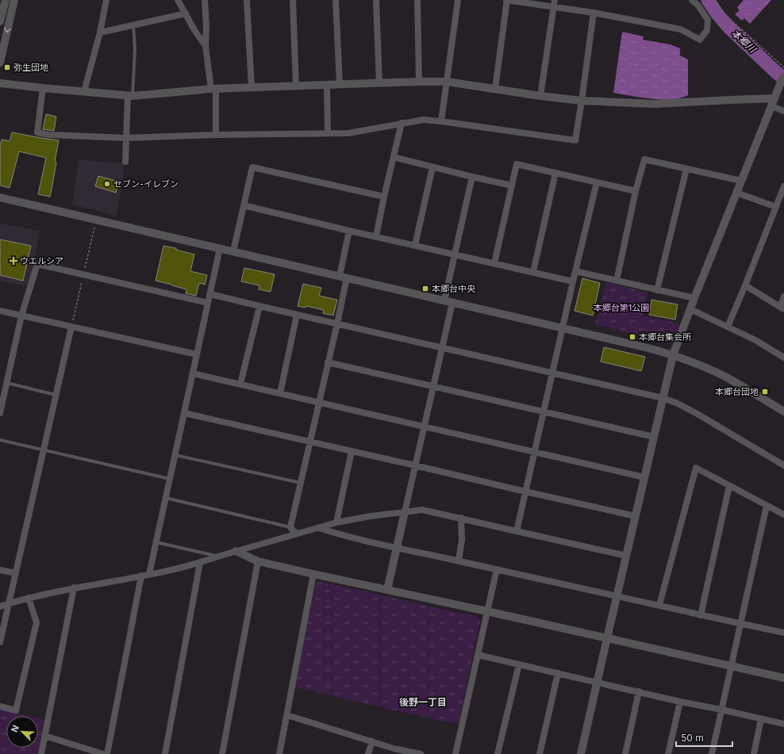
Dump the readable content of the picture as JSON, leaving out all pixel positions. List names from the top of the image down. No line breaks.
{"districts":["後野一丁目"],"water":["本郷川"],"parks":["本郷台第1公園"],"places":{"transit":["弥生団地","本郷台中央","本郷台集会所","本郷台団地"],"other":["セブン-イレブン"],"health":["ウエルシア"]},"scale_bar":"50 m","north":"top left"}
